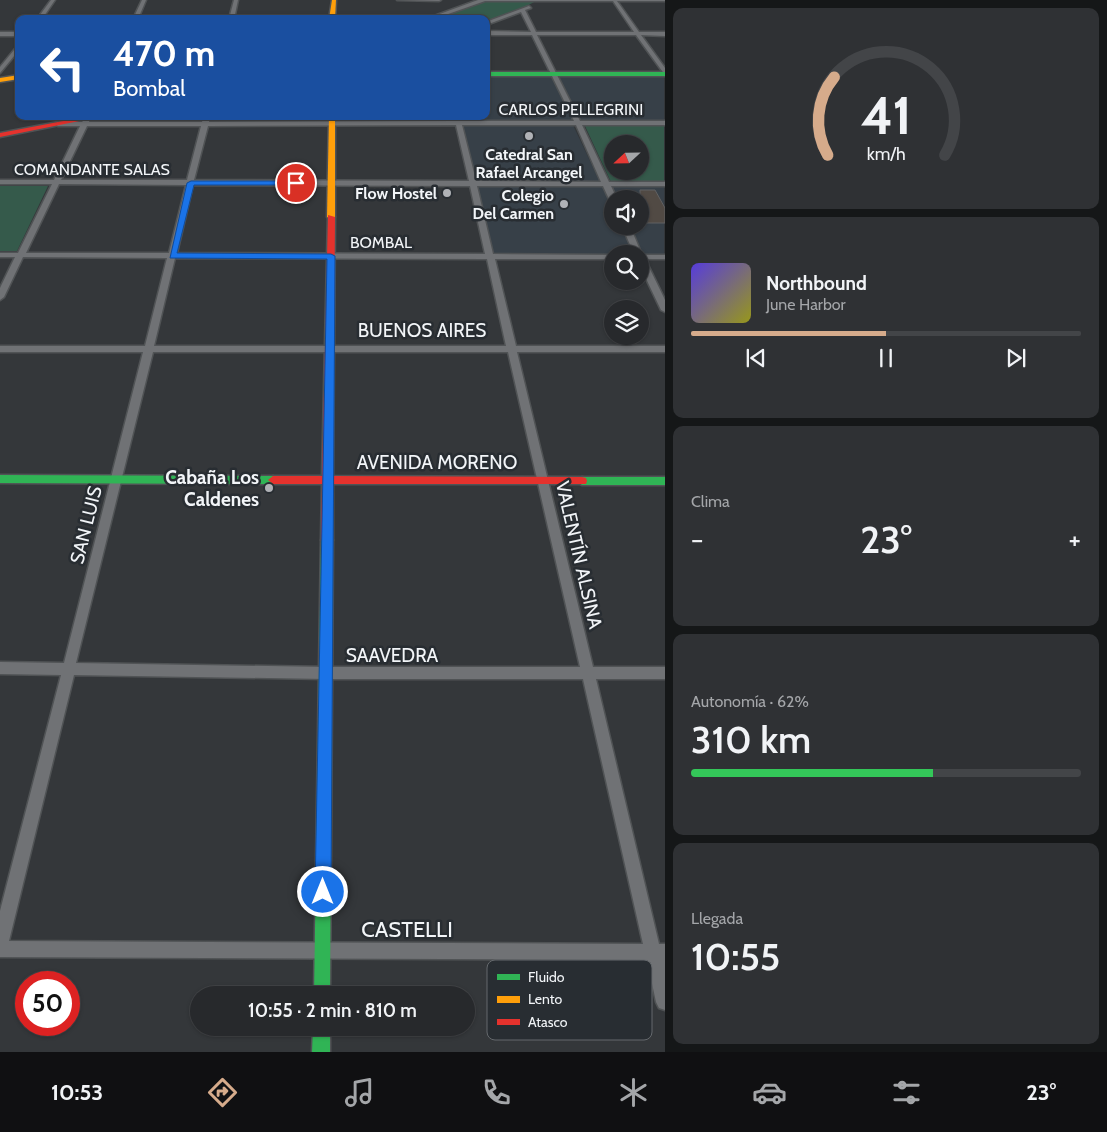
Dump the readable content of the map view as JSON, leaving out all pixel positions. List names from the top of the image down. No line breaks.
{"streets":{"main road":["AVENIDA MORENO"],"street":["CARLOS PELLEGRINI","COMANDANTE SALAS","BOMBAL","BUENOS AIRES","SAN LUIS","VALENTÍN ALSINA","SAAVEDRA","CASTELLI"]},"crossings":[["CARLOS PELLEGRINI","SAN LUIS"],["CARLOS PELLEGRINI","VALENTÍN ALSINA"],["COMANDANTE SALAS","SAN LUIS"],["COMANDANTE SALAS","VALENTÍN ALSINA"],["BOMBAL","SAN LUIS"],["BOMBAL","VALENTÍN ALSINA"],["BUENOS AIRES","SAN LUIS"],["BUENOS AIRES","VALENTÍN ALSINA"],["AVENIDA MORENO","SAN LUIS"],["AVENIDA MORENO","VALENTÍN ALSINA"],["SAN LUIS","SAAVEDRA"],["VALENTÍN ALSINA","SAAVEDRA"],["VALENTÍN ALSINA","CASTELLI"]],"places":["Catedral San Rafael Arcangel","Flow Hostel","Colegio Del Carmen","Cabaña Los Caldenes"],"legend":["Fluido","Lento","Atasco"],"north":"left","page":{"turn":["470 m","Bombal"],"song":["Northbound","June Harbor"],"tile":["Clima",["Autonomía · 62%","310 km"],["Llegada","10:55"]],"heat":["−","23°","+"],"limit":"50","trip":"10:55 · 2 min · 810 m","tabs":["10:53","23°"],"gauge":["41","km/h"]}}
